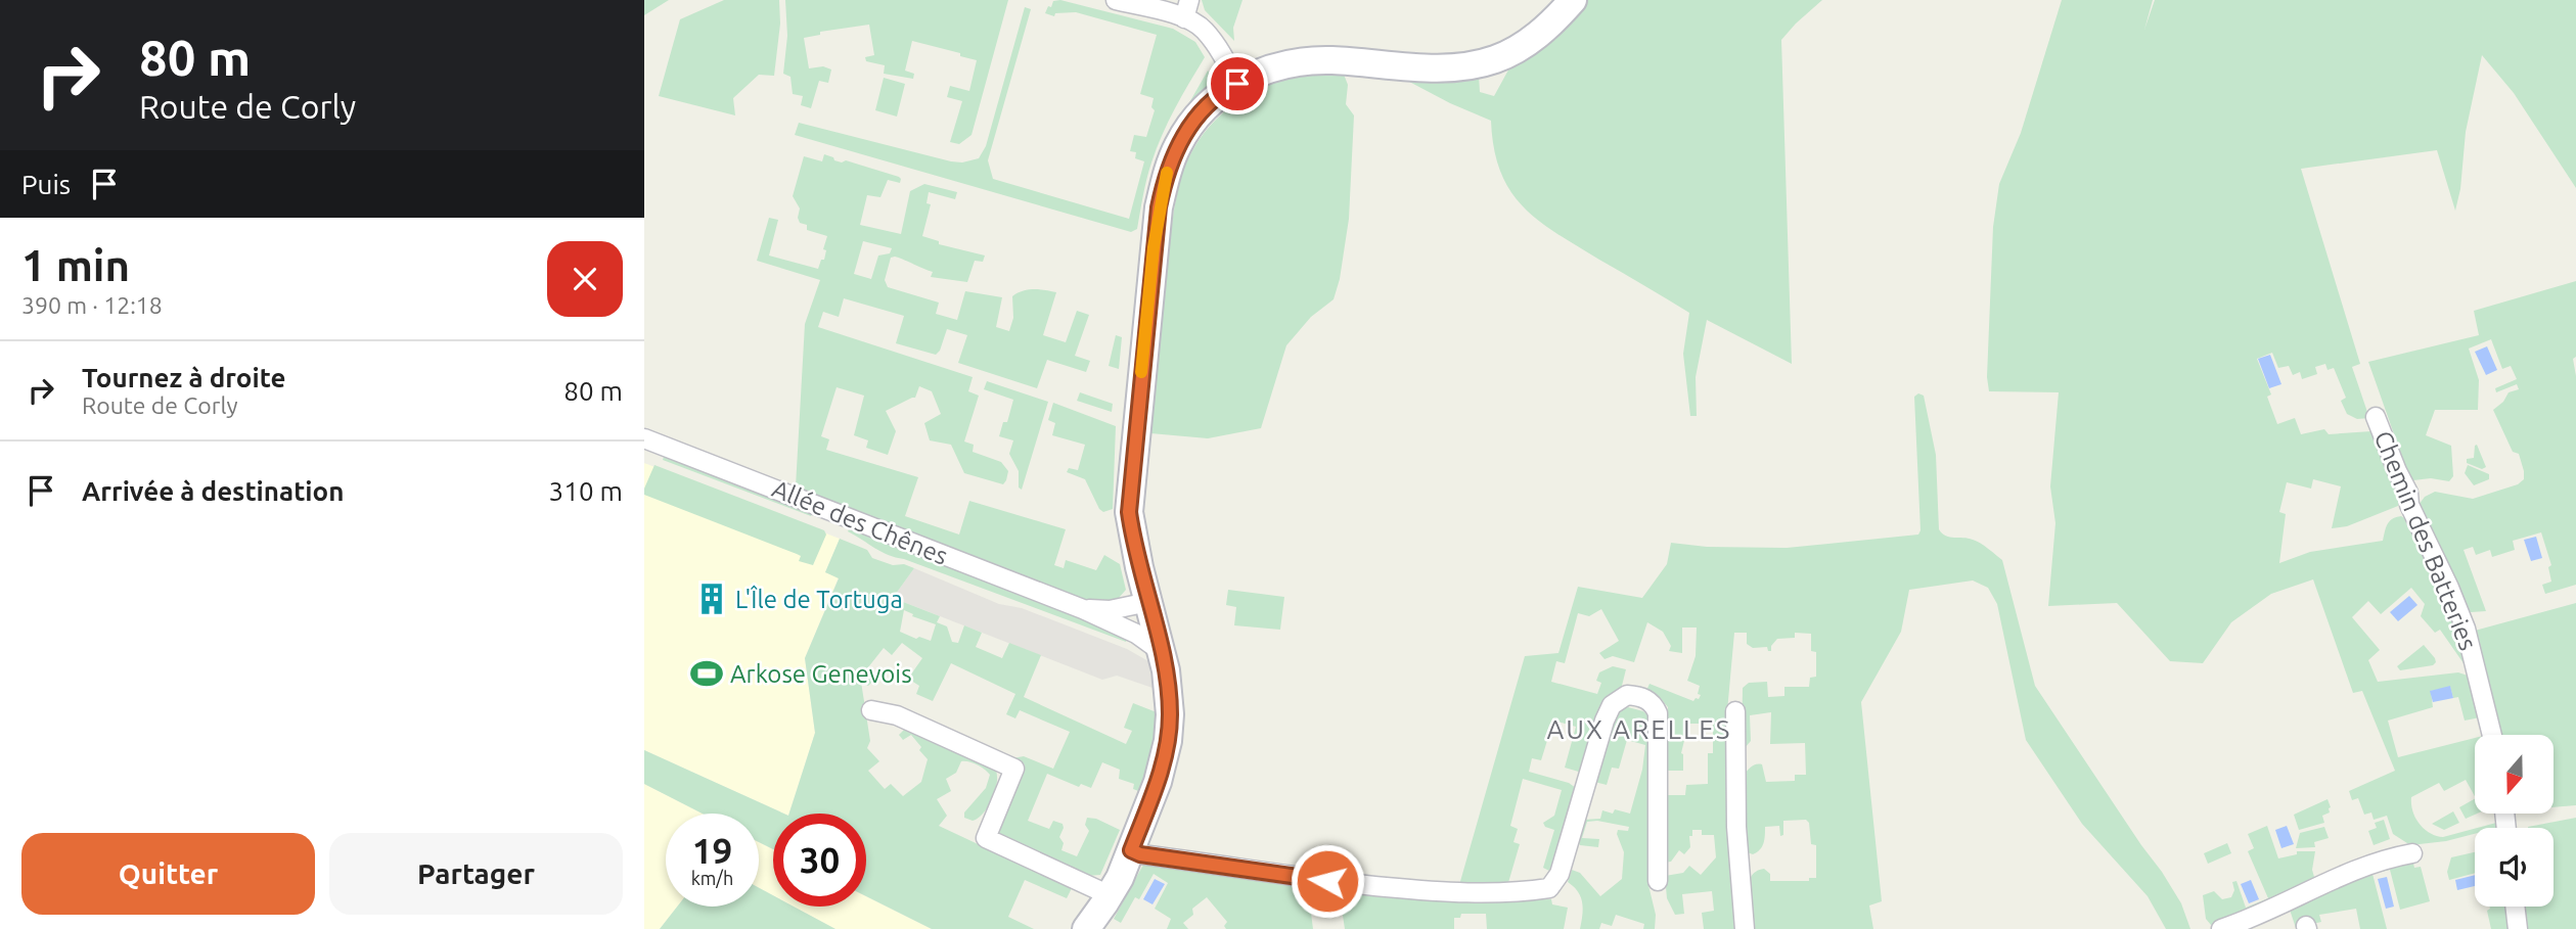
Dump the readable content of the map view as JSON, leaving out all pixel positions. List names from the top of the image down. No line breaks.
{"streets":{"street":["Allée des Chênes","Chemin des Batteries"]},"districts":["AUX ARELLES"],"places":{"building":["L'Île de Tortuga"],"sports":["Arkose Genevois"]},"north":"bottom","page":{"turn":["80 m","Route de Corly"],"then":"Puis","heading":["1 min","390 m · 12:18"],"list":[{"name":"Tournez à droite","note":"Route de Corly","value":"80 m"},{"name":"Arrivée à destination","value":"310 m"}],"speed":"19 km/h","limit":"30","buttons":["Quitter","Partager"]}}
